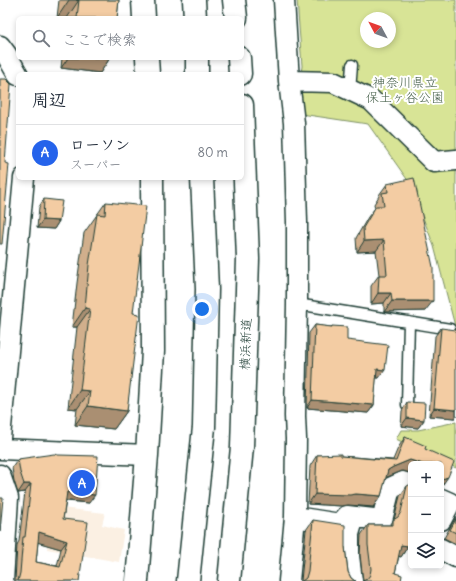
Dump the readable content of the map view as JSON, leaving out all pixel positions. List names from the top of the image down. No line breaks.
{"streets":{"main road":["横浜新道"]},"parks":["神奈川県立 保土ヶ谷公園"],"north":"top left","page":{"search":"ここで検索","heading":"周辺","list":[{"mark":"A","name":"ローソン","note":"スーパー","value":"80 m"}],"map_buttons":["+","−"],"pins":"A"}}
